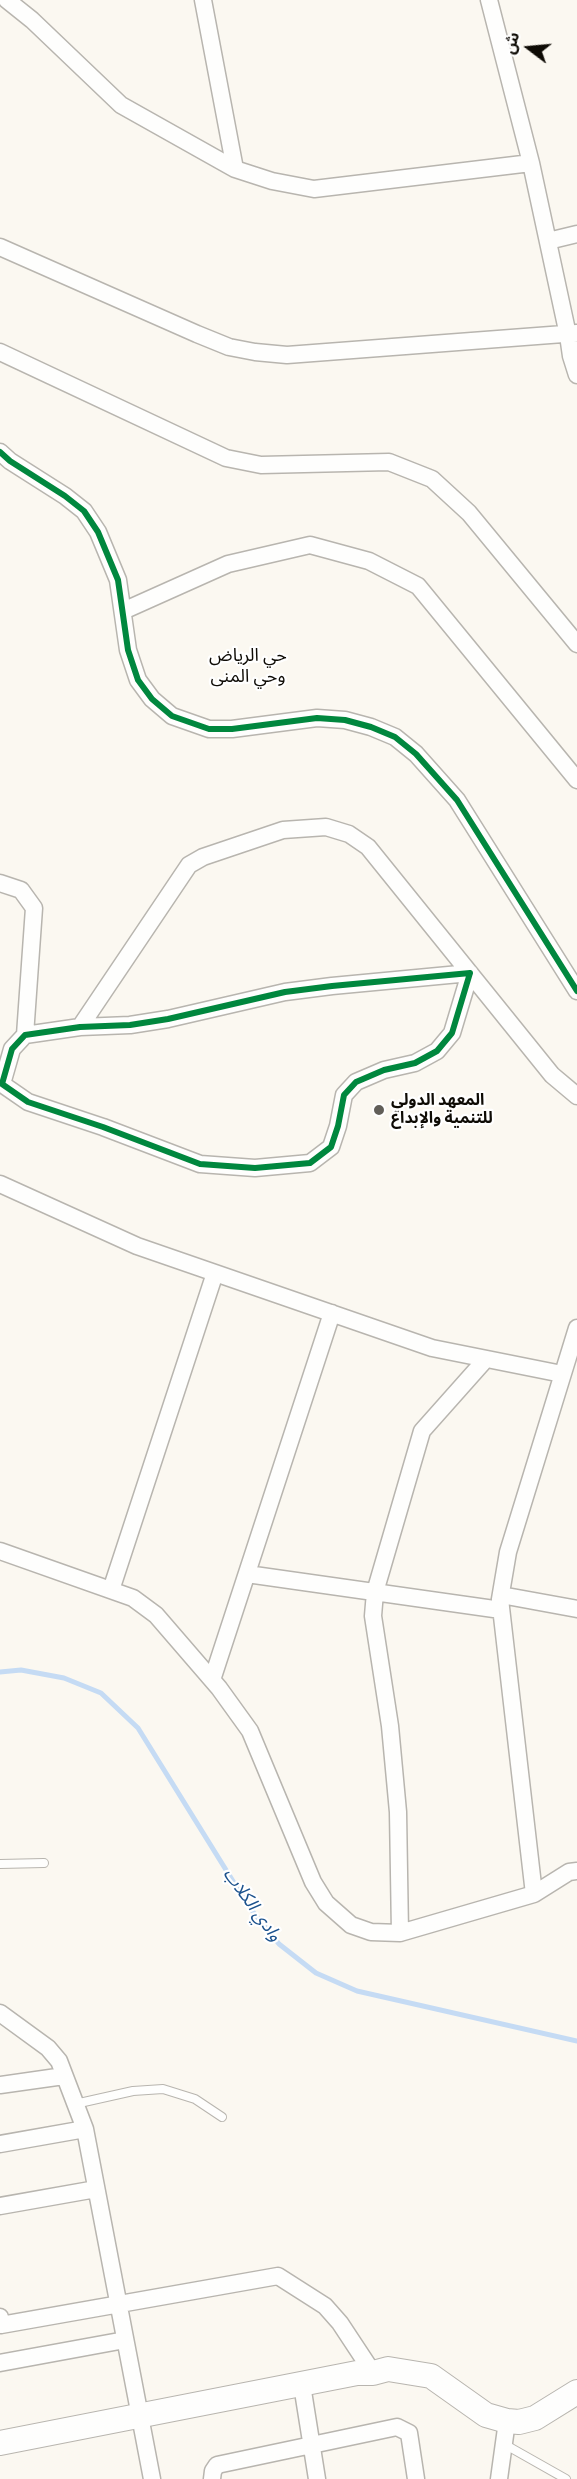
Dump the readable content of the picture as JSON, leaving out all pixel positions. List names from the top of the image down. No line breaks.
{"districts":["حي الرياض وحي المنى"],"water":["وادي الكلاب"],"places":["المعهد الدولي للتنمية والإبداع"],"north":"left"}
